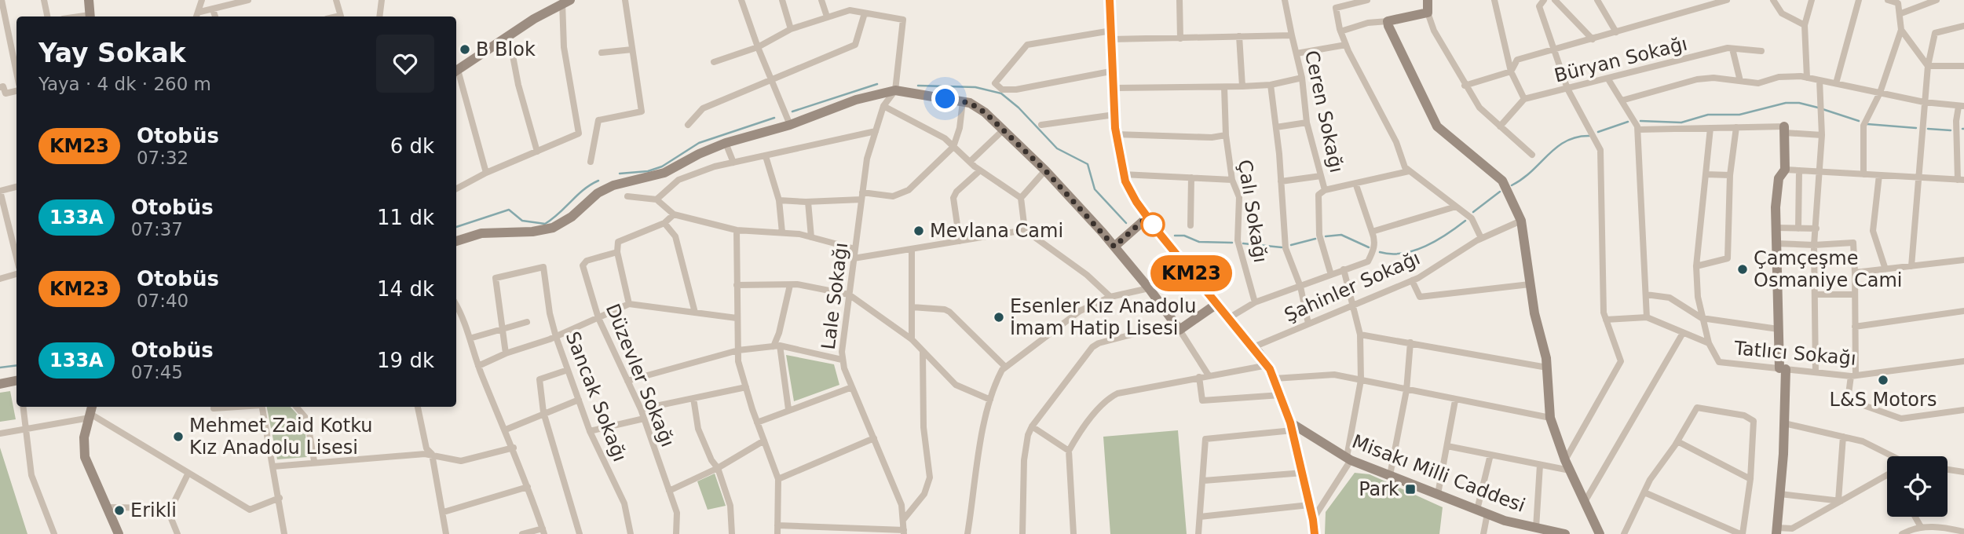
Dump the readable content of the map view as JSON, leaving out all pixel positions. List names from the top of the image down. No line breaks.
{"streets":{"street":["Büryan Sokağı","Ceren Sokağı","Çalı Sokağı","Şahinler Sokağı","Lale Sokağı","Tatlıcı Sokağı","Düzevler Sokağı","Sancak Sokağı","Misakı Milli Caddesi"]},"places":{"other":["B Blok","Mevlana Cami","Çamçeşme Osmaniye Cami","Esenler Kız Anadolu İmam Hatip Lisesi","L&S Motors","Mehmet Zaid Kotku Kız Anadolu Lisesi","Erikli"],"transit":["Park"]},"lines":["bus line KM23"],"page":{"on_map":"KM23","heading":["Yay Sokak","Yaya · 4 dk · 260 m"],"list":[{"mark":"KM23","name":"Otobüs","note":"07:32","value":"6 dk"},{"mark":"133A","name":"Otobüs","note":"07:37","value":"11 dk"},{"mark":"KM23","name":"Otobüs","note":"07:40","value":"14 dk"},{"mark":"133A","name":"Otobüs","note":"07:45","value":"19 dk"}]}}
